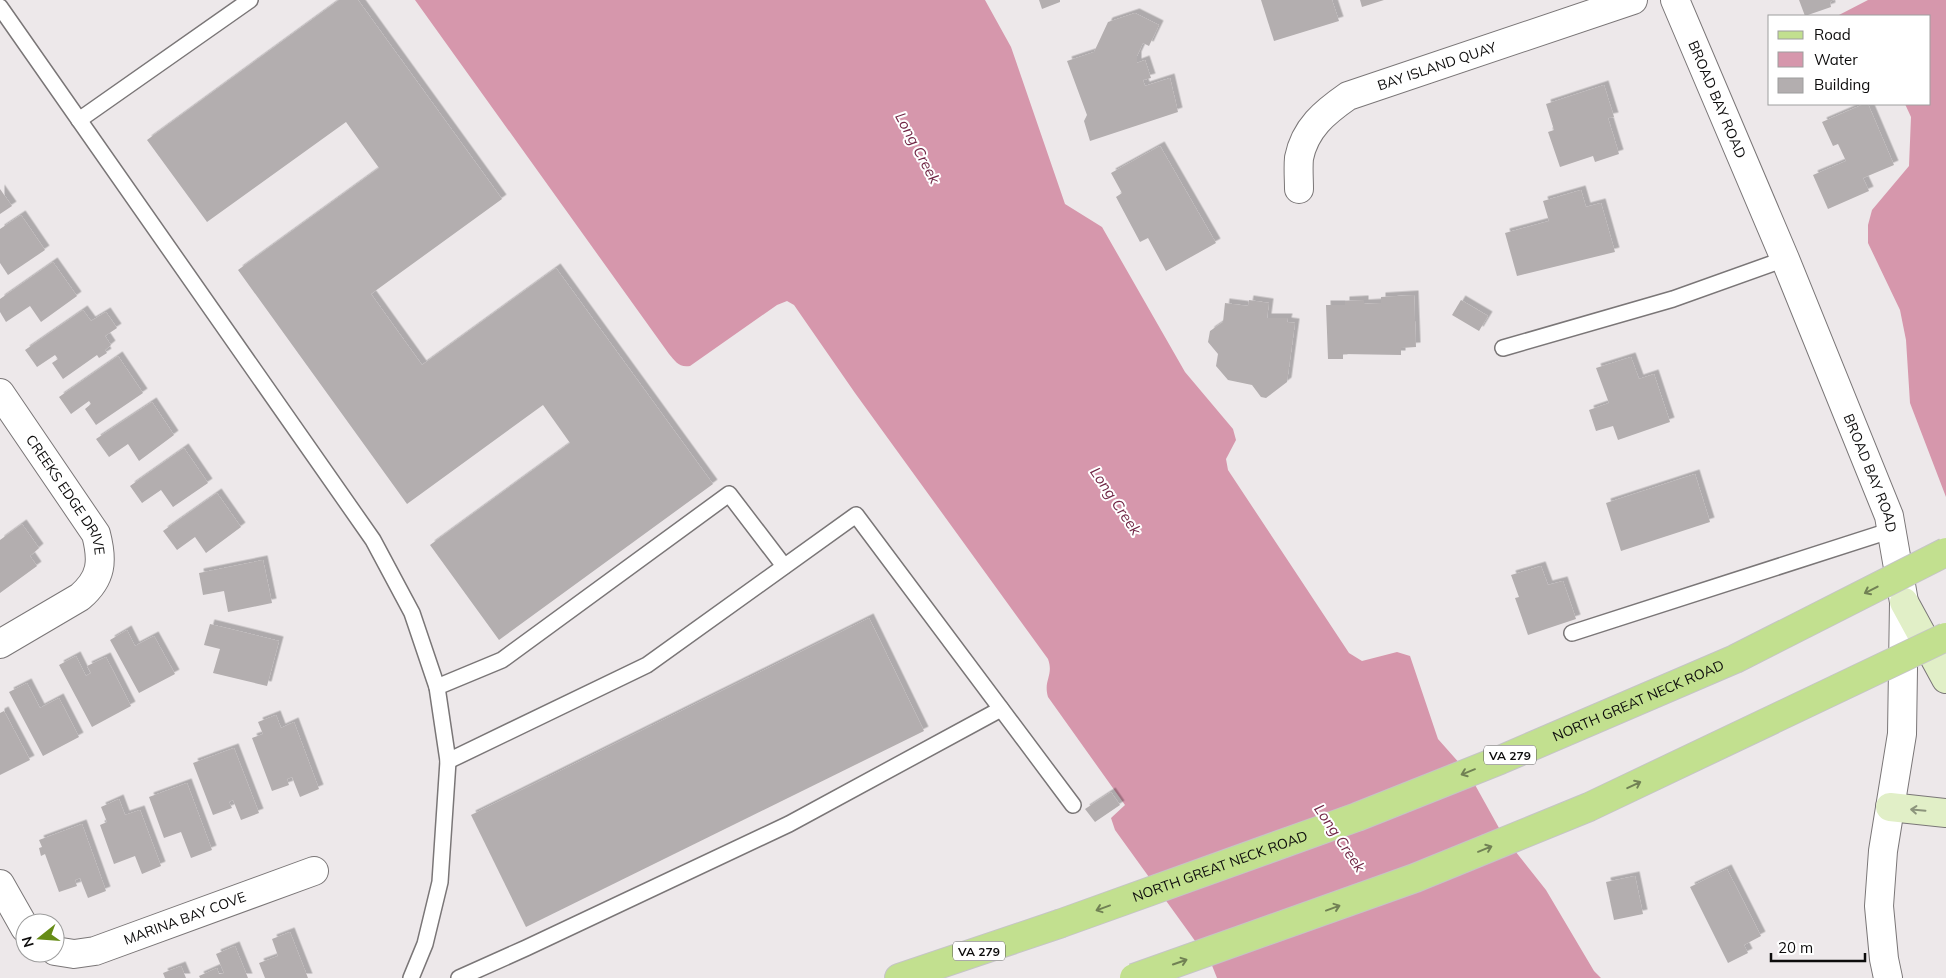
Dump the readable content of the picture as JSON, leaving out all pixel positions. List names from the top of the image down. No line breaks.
{"streets":{"main road":["NORTH GREAT NECK ROAD","VA 279"],"street":["BAY ISLAND QUAY","BROAD BAY ROAD","CREEKS EDGE DRIVE","MARINA BAY COVE"]},"water":["Long Creek"],"legend":["Road","Water","Building"],"scale_bar":"20 m","north":"left"}
